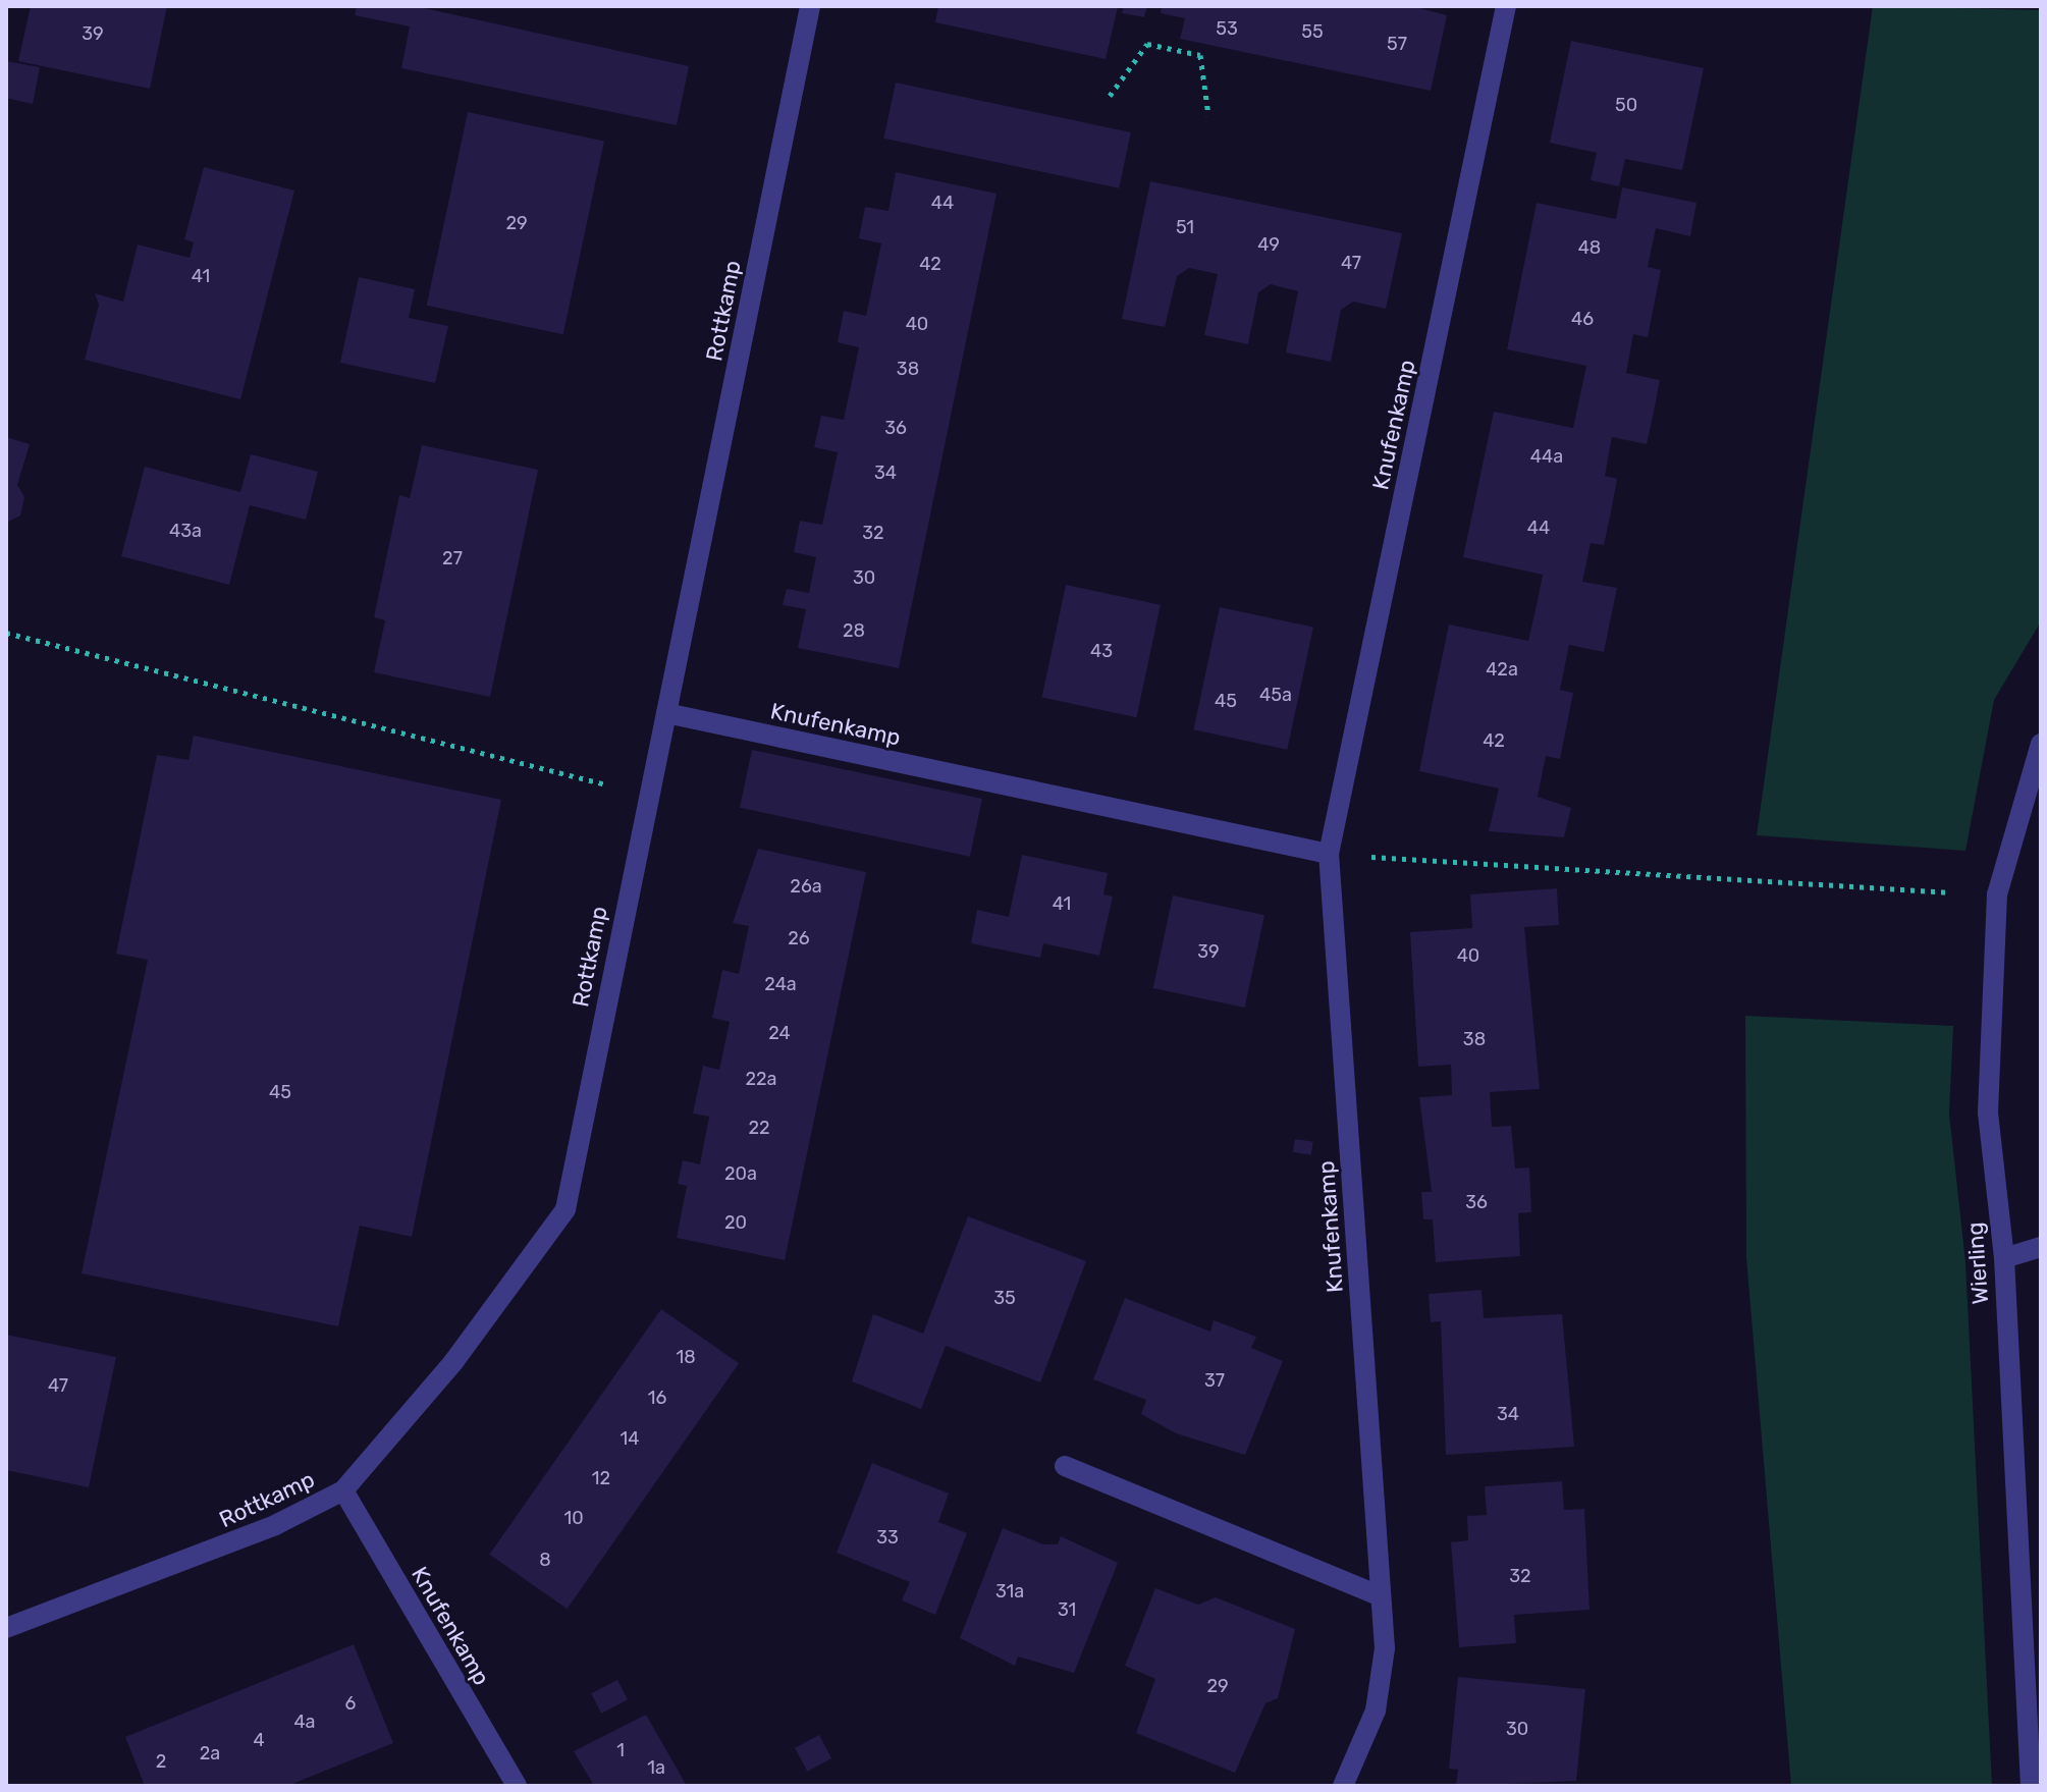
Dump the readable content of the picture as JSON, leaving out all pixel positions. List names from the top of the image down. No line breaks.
{"streets":{"street":["Rottkamp","Knufenkamp","Wierling"]},"crossings":[["Rottkamp","Knufenkamp"]],"house_numbers":["53","55","39","57","50","44","29","51","49","48","47","42","41","46","40","38","36","44a","34","44","43a","32","27","30","28","43","42a","45a","45","42","26a","41","26","39","40","24a","24","38","22a","45","22","20a","36","20","35","18","37","47","16","34","14","12","10","33","8","32","31a","31","29","6","4a","30","4","1","2a","2","1a"]}
